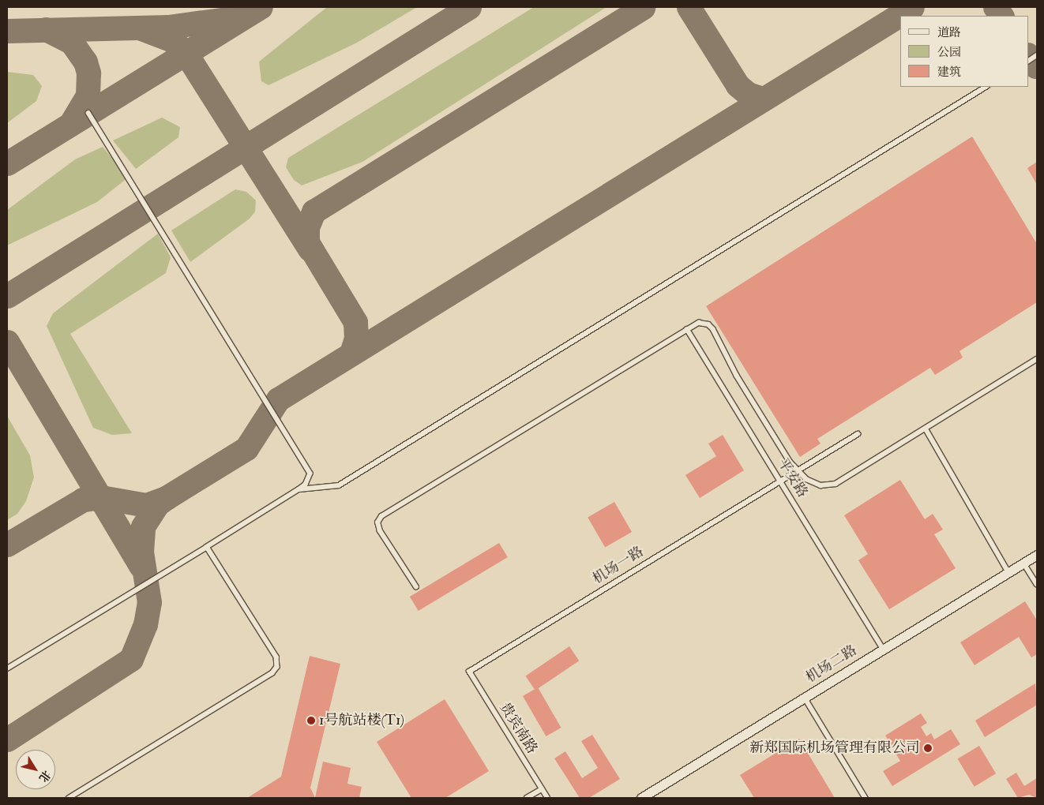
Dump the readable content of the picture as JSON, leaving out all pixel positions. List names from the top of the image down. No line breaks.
{"streets":{"street":["机场二路"],"lane":["平安路","机场一路","贵宾南路"]},"crossings":[["平安路","机场一路"],["平安路","机场二路"],["机场一路","贵宾南路"]],"places":["1号航站楼(T1)","新郑国际机场管理有限公司"],"legend":["道路","公园","建筑"],"north":"bottom right"}
